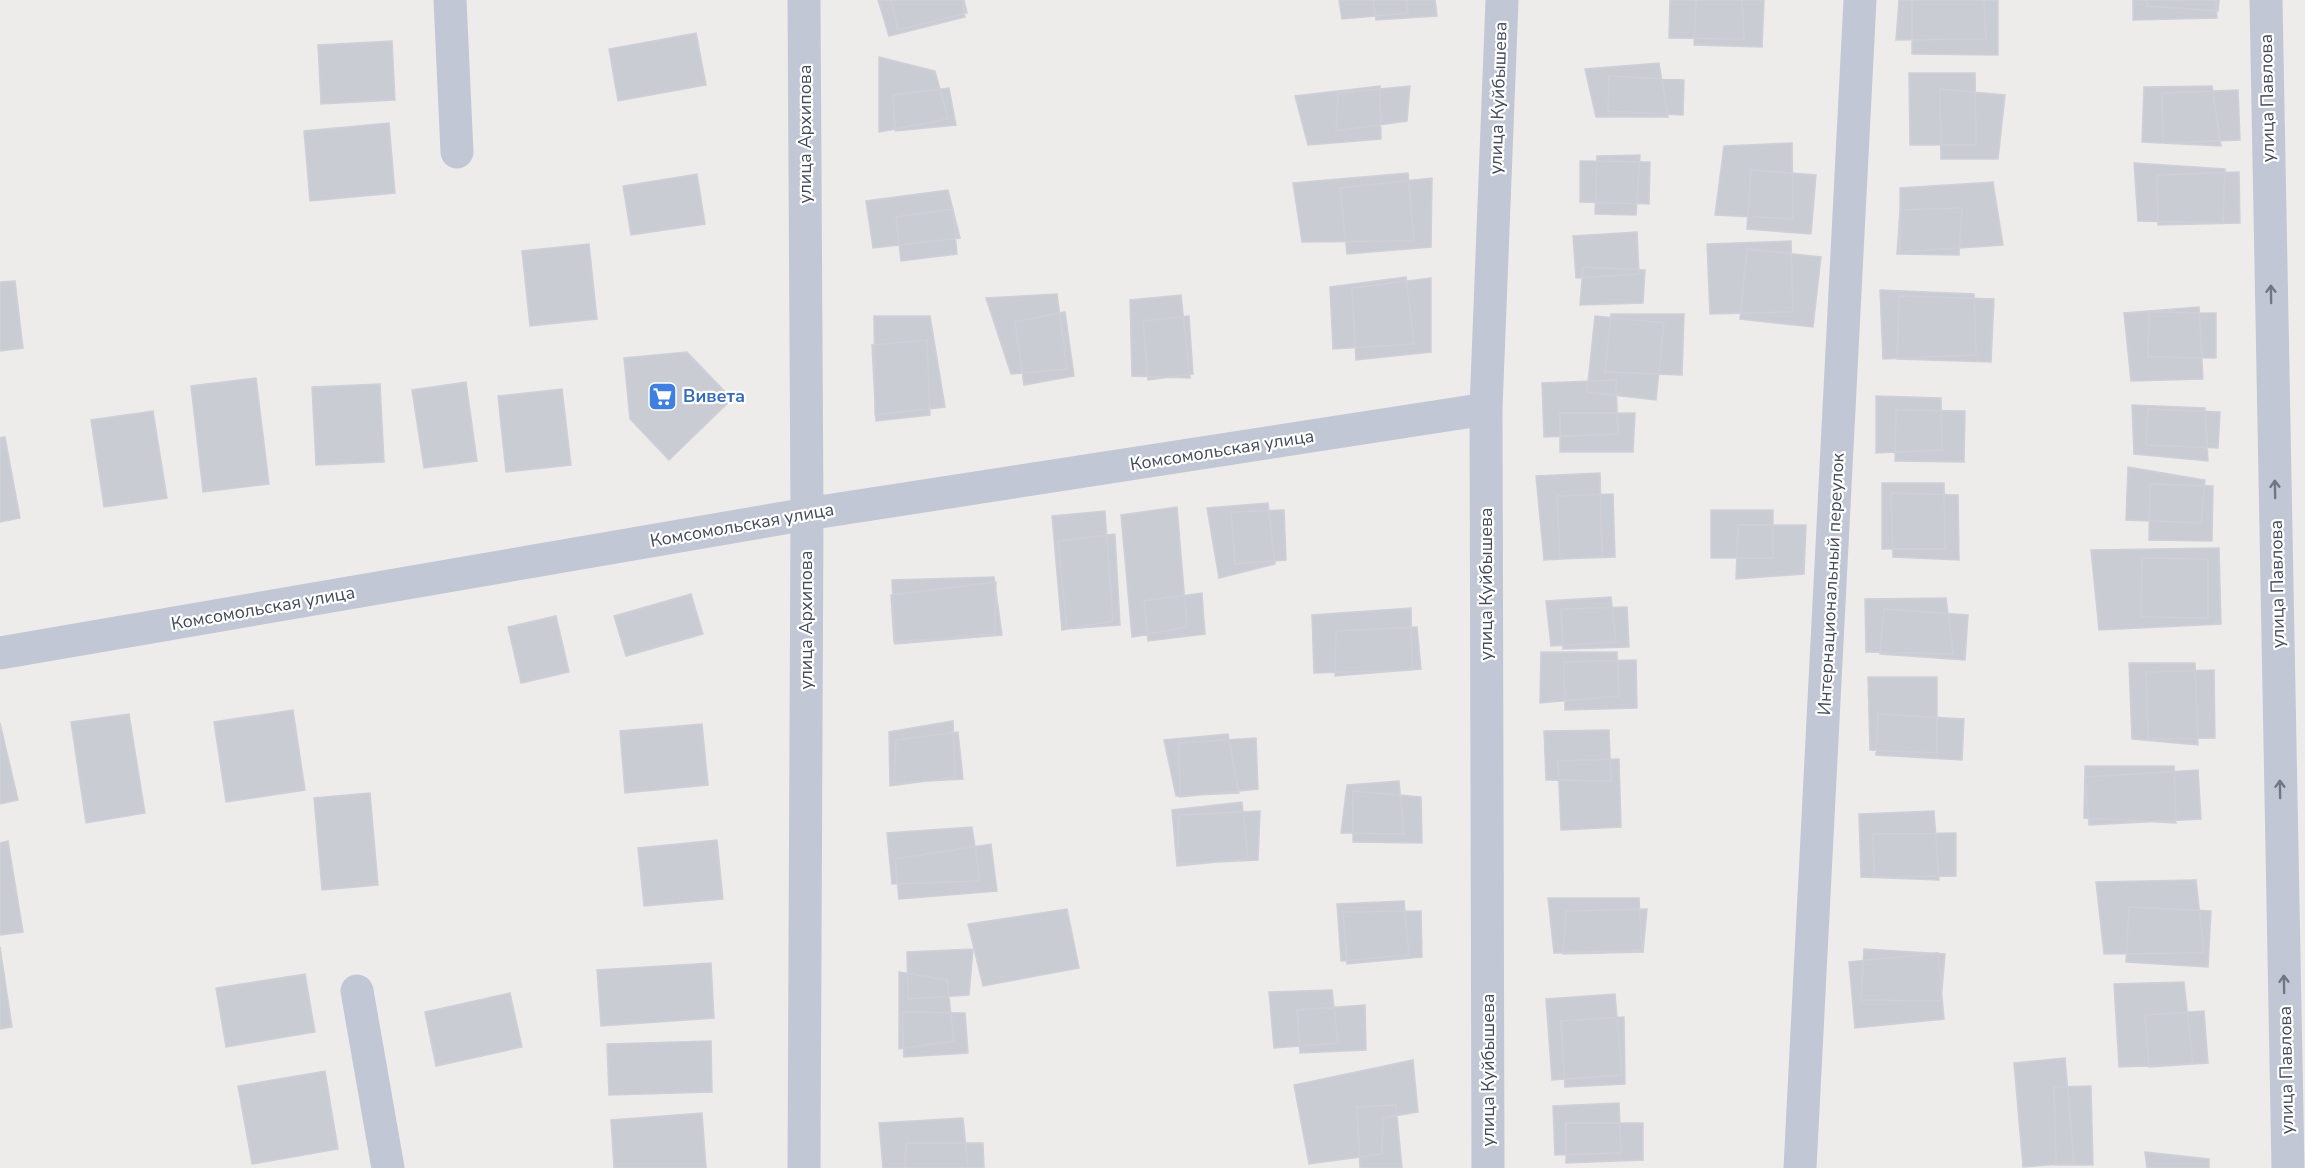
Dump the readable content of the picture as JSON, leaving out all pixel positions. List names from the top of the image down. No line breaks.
{"streets":{"street":["улица Куйбышева","улица Павлова","улица Архипова","Комсомольская улица","Интернациональный переулок"]},"crossings":[["улица Куйбышева","Комсомольская улица"],["улица Архипова","Комсомольская улица"]],"one_way":["улица Павлова"],"places":{"supermarket":["Вивета"]}}
